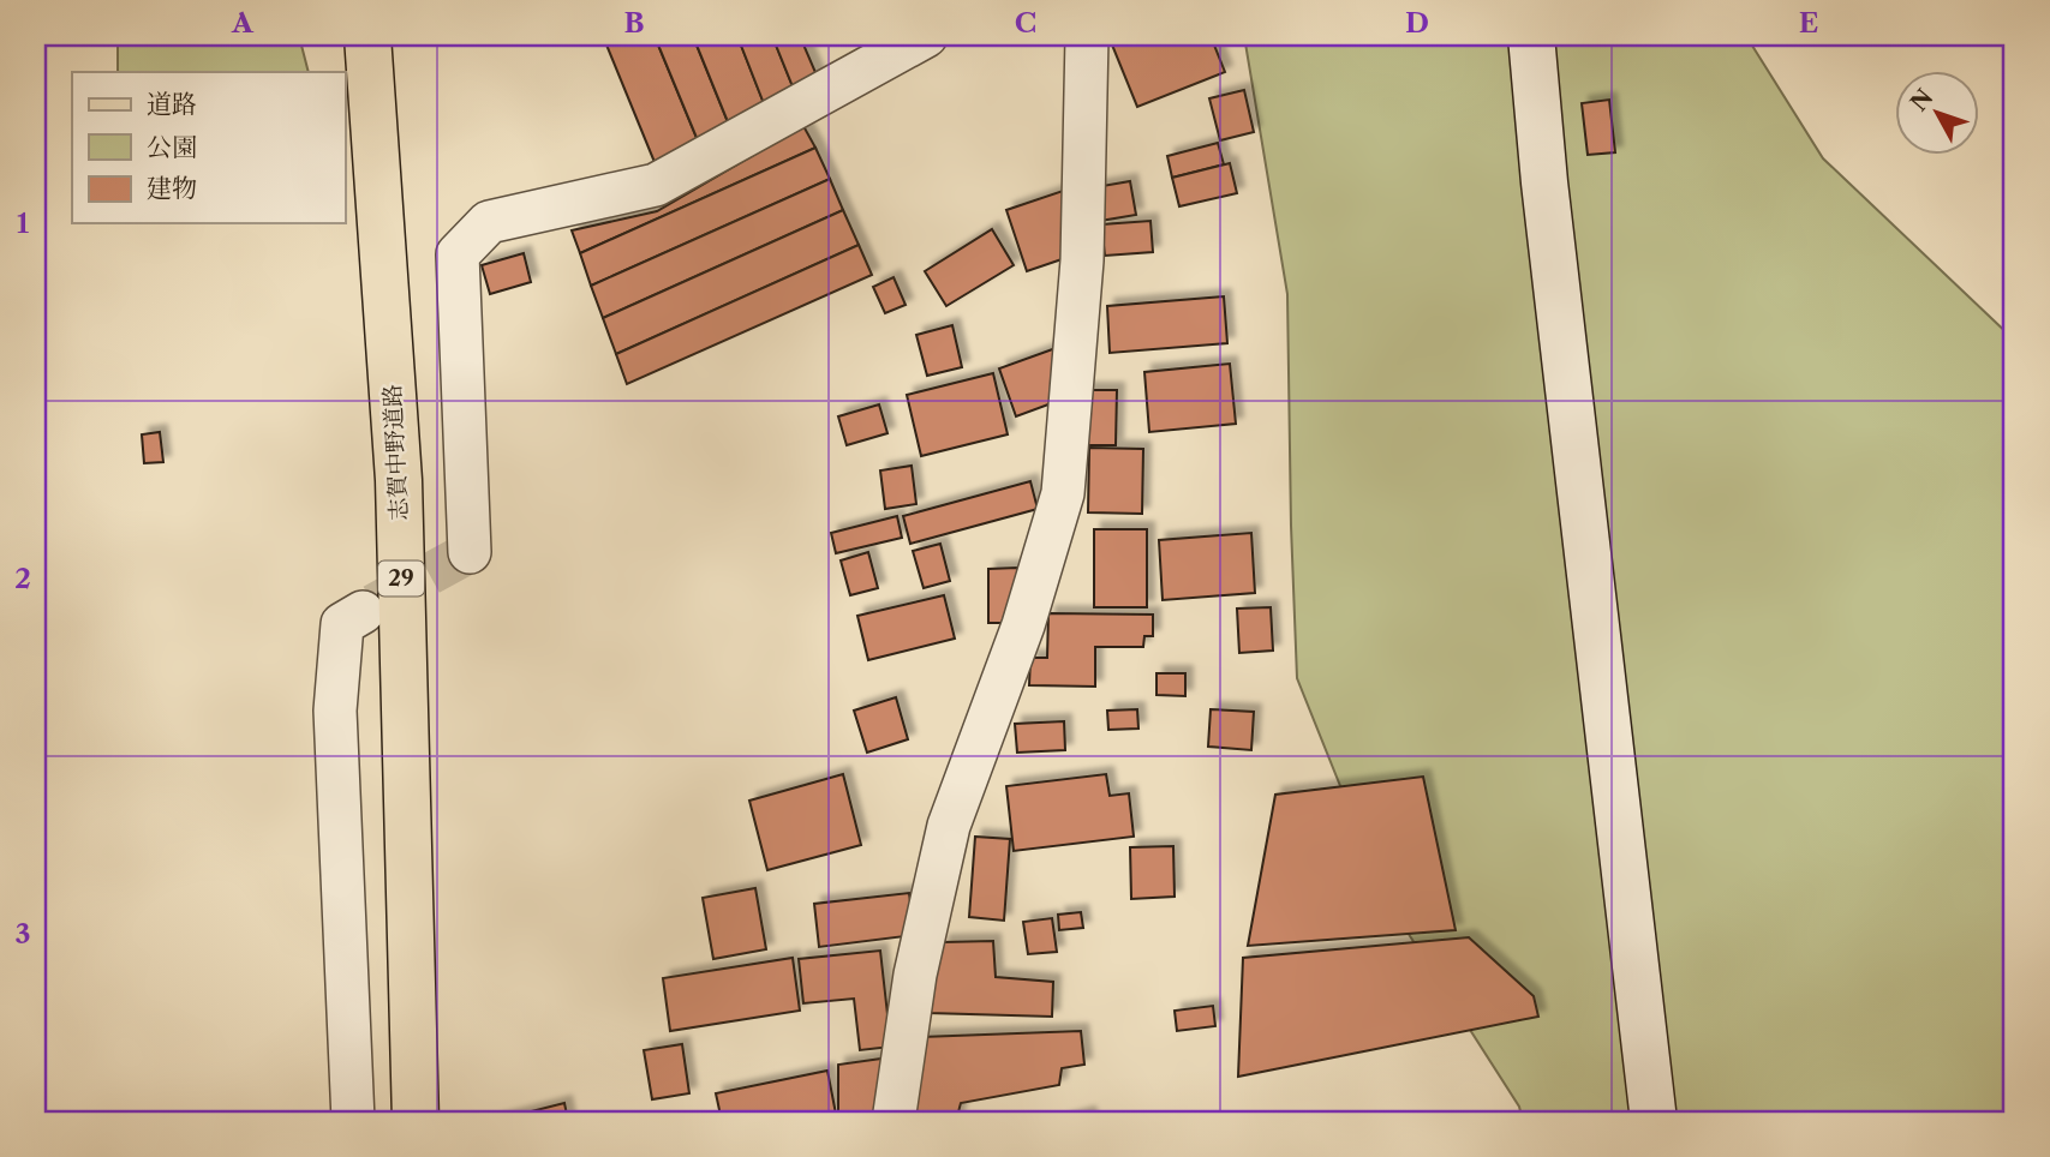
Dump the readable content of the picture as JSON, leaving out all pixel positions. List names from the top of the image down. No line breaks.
{"streets":{"main road":["志賀中野道路","29"]},"legend":["道路","公園","建物"],"north":"top left","grid":{"columns":["A","B","C","D","E"],"rows":["1","2","3"]}}
